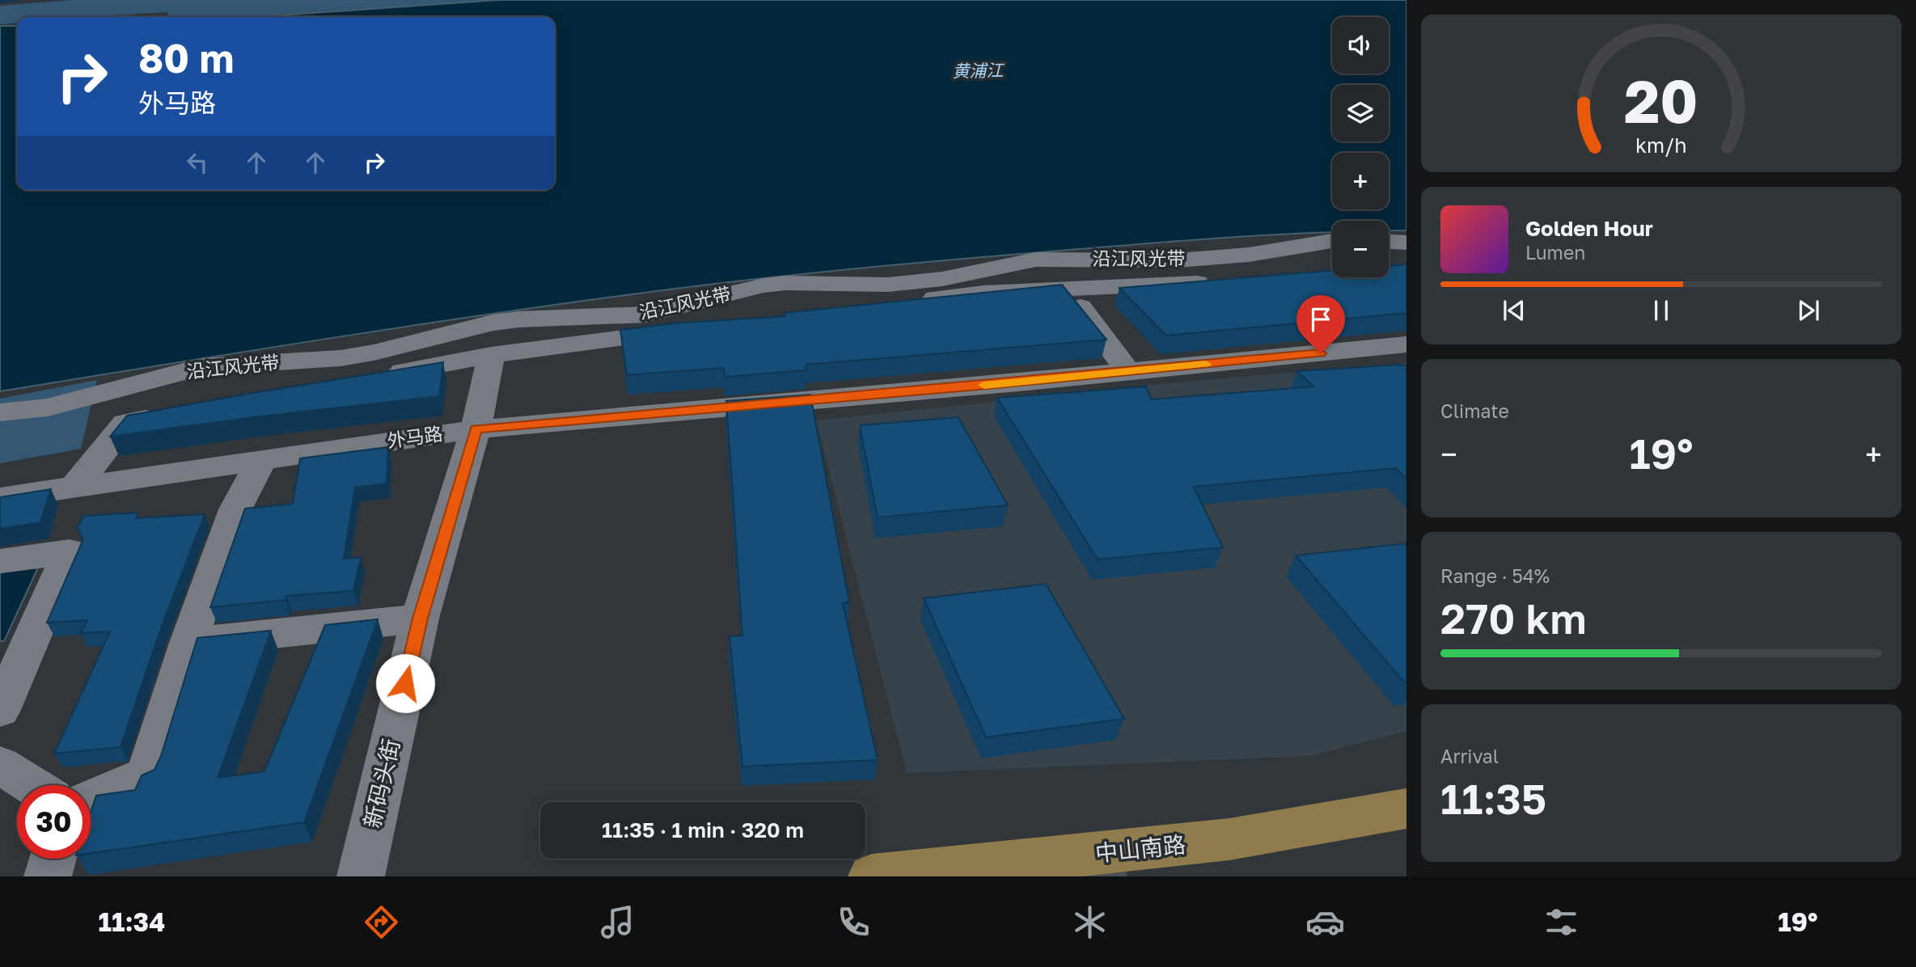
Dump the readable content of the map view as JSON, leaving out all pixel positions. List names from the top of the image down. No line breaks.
{"streets":{"main road":["中山南路"],"street":["沿江风光带","外马路","新码头街"]},"crossings":[["外马路","新码头街"]],"water":["黄浦江"],"page":{"map_buttons":["+","−"],"turn":["80 m","外马路"],"song":["Golden Hour","Lumen"],"tile":["Climate",["Range · 54%","270 km"],["Arrival","11:35"]],"heat":["−","19°","+"],"limit":"30","trip":"11:35 · 1 min · 320 m","tabs":["11:34","19°"],"gauge":["20","km/h"]}}
